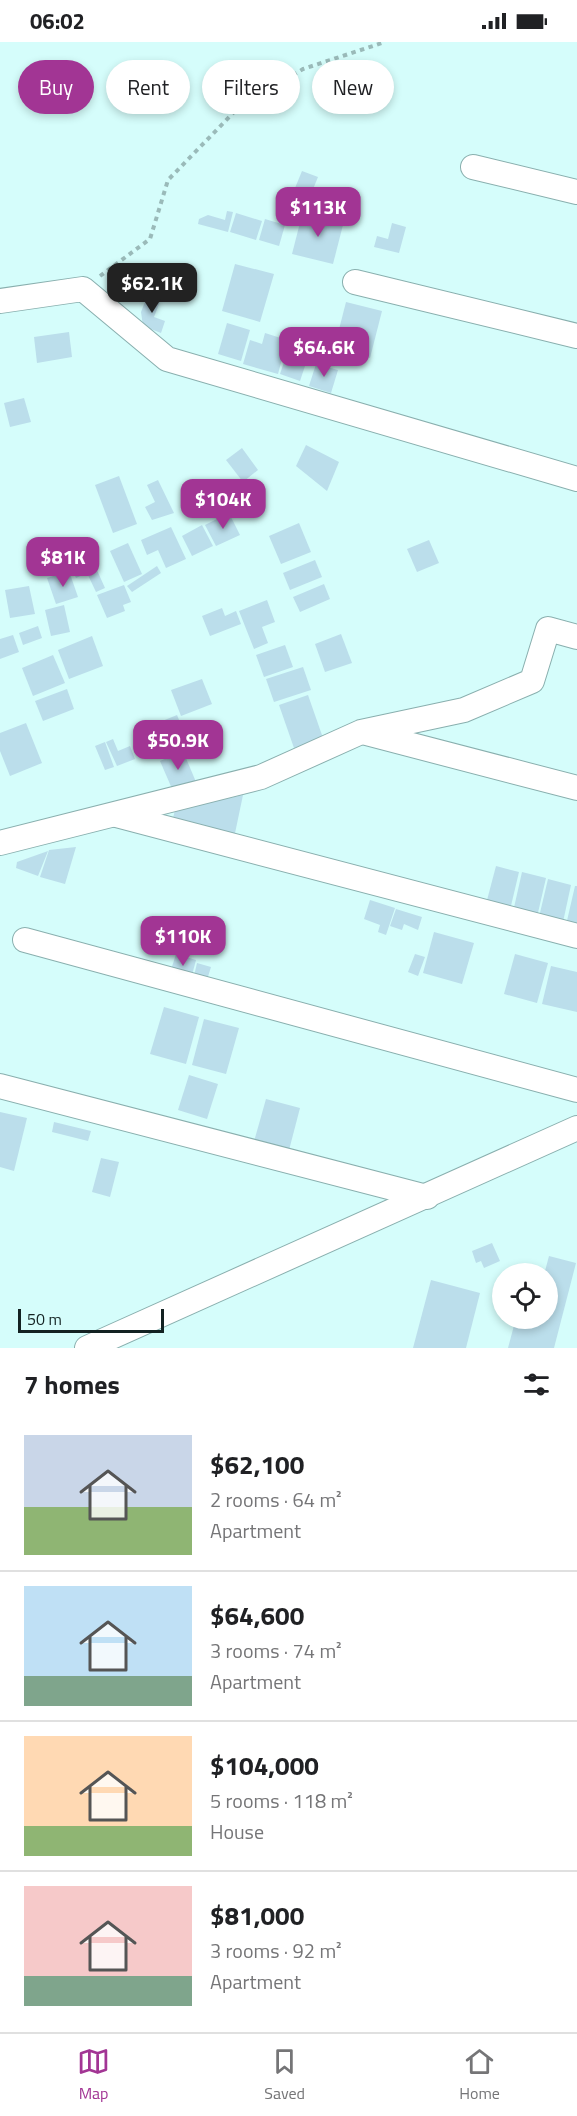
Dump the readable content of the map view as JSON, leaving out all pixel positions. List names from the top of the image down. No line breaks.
{"scale_bar":"50 m","page":{"status":"06:02","chip":["Buy","Rent","Filters","New"],"price":["$113K","$62.1K","$64.6K","$104K","$81K","$50.9K","$110K"],"scale":"50 m","heading":"7 homes","list":[{"name":"$62,100","note":"2 rooms · 64 m² · Apartment"},{"name":"$64,600","note":"3 rooms · 74 m² · Apartment"},{"name":"$104,000","note":"5 rooms · 118 m² · House"},{"name":"$81,000","note":"3 rooms · 92 m² · Apartment"}],"tabs":["Map","Saved","Home"]}}
